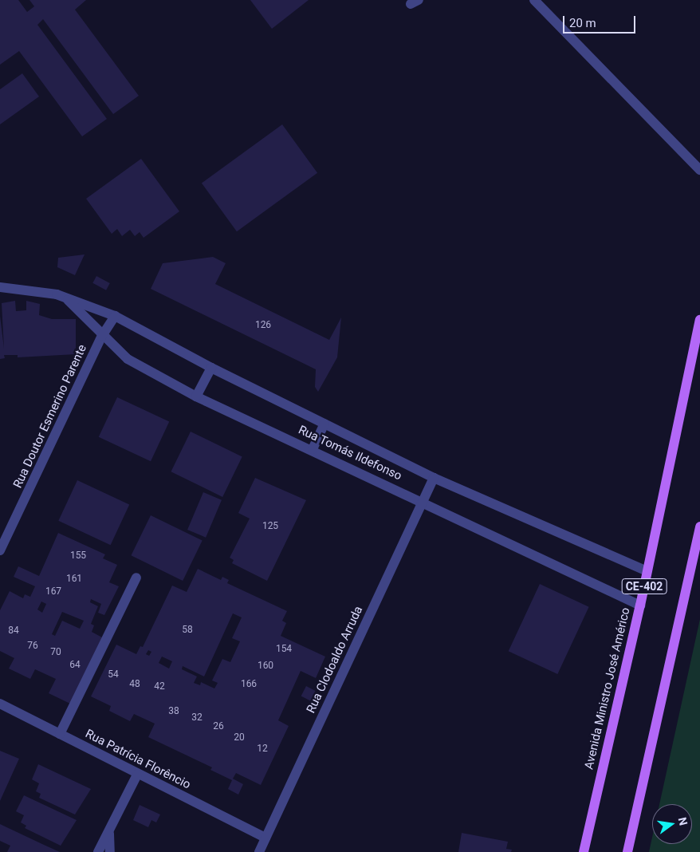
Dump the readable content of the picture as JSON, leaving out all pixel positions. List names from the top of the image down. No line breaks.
{"streets":{"main road":["CE-402","Avenida Ministro José Américo"],"street":["Rua Doutor Esmerino Parente","Rua Tomás Ildefonso","Rua Clodoaldo Arruda","Rua Patrícia Florêncio"]},"crossings":[["Rua Doutor Esmerino Parente","Rua Tomás Ildefonso"],["Rua Tomás Ildefonso","Rua Clodoaldo Arruda"],["Rua Tomás Ildefonso","Avenida Ministro José Américo"],["Rua Clodoaldo Arruda","Rua Patrícia Florêncio"]],"house_numbers":["126","125","155","161","167","58","84","76","154","70","64","160","54","48","166","42","38","32","26","20","12"],"scale_bar":"20 m","north":"right"}
